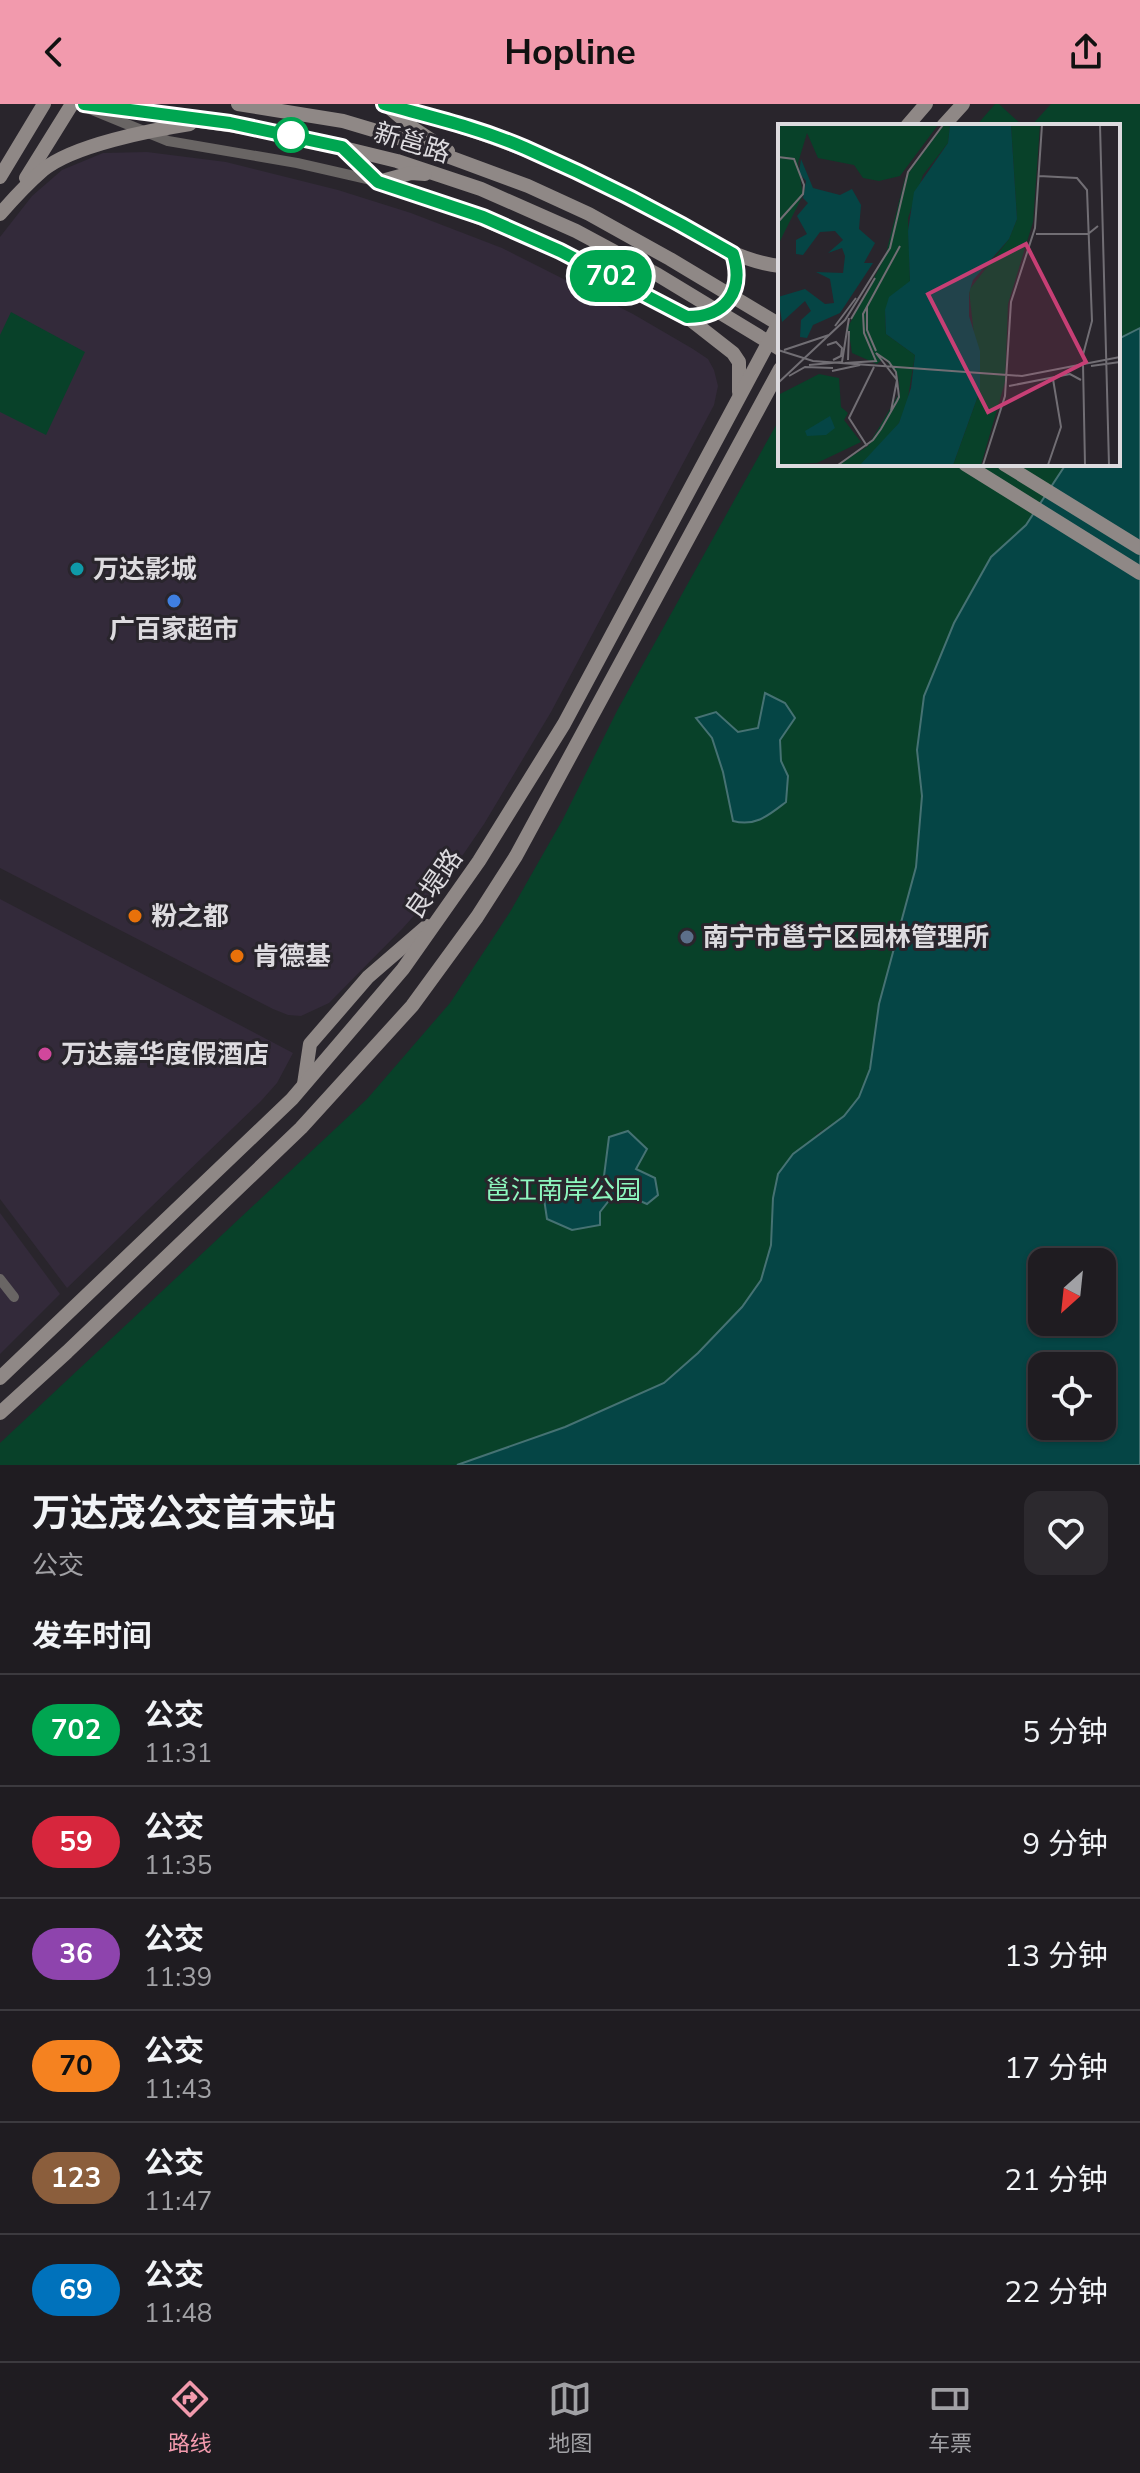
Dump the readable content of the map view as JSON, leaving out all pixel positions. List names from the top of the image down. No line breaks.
{"streets":{"main road":["新邕路","良堤路"]},"parks":["邕江南岸公园"],"places":["万达影城","广百家超市","粉之都","南宁市邕宁区园林管理所","肯德基","万达嘉华度假酒店"],"lines":["bus line 702"],"north":"bottom left","page":{"header":"Hopline","on_map":"702","heading":[["万达茂公交首末站","公交"],"发车时间"],"list":[{"mark":"702","name":"公交","note":"11:31","value":"5 分钟"},{"mark":"59","name":"公交","note":"11:35","value":"9 分钟"},{"mark":"36","name":"公交","note":"11:39","value":"13 分钟"},{"mark":"70","name":"公交","note":"11:43","value":"17 分钟"},{"mark":"123","name":"公交","note":"11:47","value":"21 分钟"},{"mark":"69","name":"公交","note":"11:48","value":"22 分钟"}],"tabs":["路线","地图","车票"]}}
